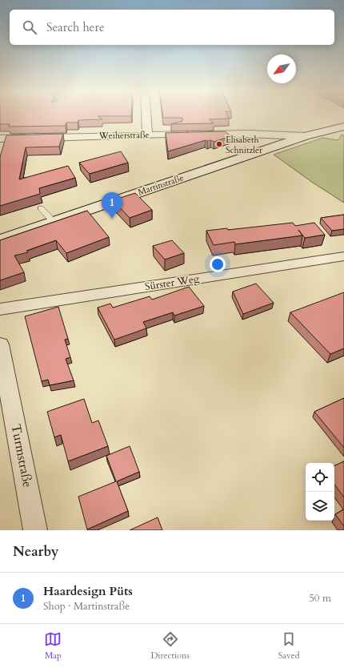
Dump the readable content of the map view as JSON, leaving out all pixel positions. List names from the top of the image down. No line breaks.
{"streets":{"main road":["Martinstraße"],"street":["Weiherstraße","Sürster Weg","Turmstraße"]},"crossings":[["Weiherstraße","Martinstraße"]],"places":["Elisabeth Schnitzler"],"north":"bottom left","page":{"search":"Search here","pins":"1","heading":"Nearby","list":[{"mark":"1","name":"Haardesign Püts","note":"Shop · Martinstraße","value":"50 m"}],"nav":["Map","Directions","Saved"]}}
